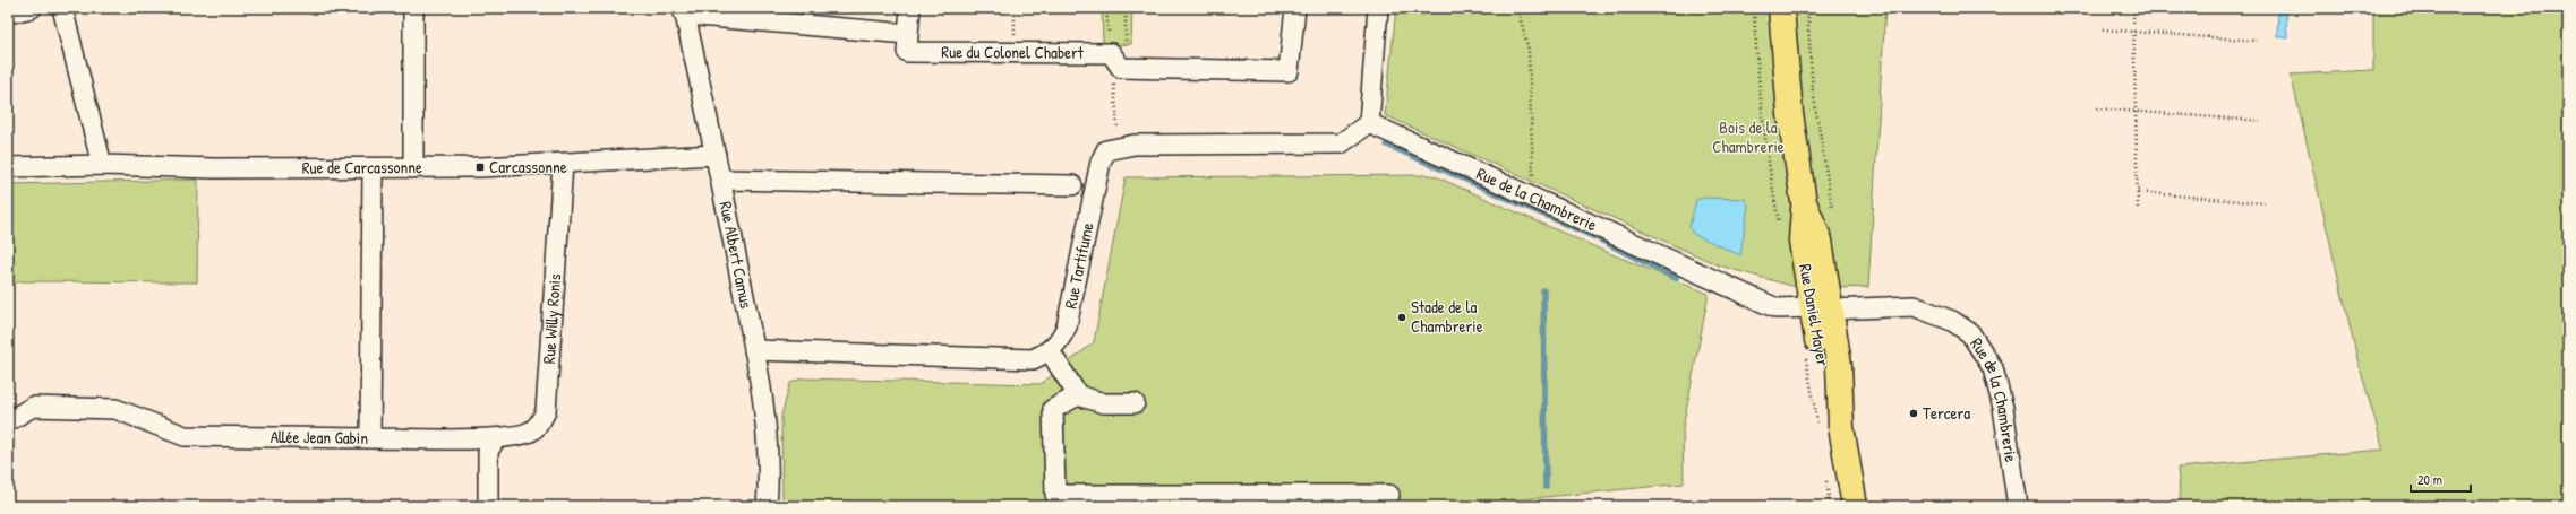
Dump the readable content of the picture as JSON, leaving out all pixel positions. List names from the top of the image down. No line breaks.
{"streets":{"main road":["Rue Daniel Mayer"],"street":["Rue du Colonel Chabert","Rue de Carcassonne","Rue de la Chambrerie","Rue Albert Camus","Rue Tartifume","Rue Willy Ronis","Allée Jean Gabin"]},"crossings":[["Rue de Carcassonne","Rue Albert Camus"],["Rue de Carcassonne","Rue Willy Ronis"],["Rue de Carcassonne","Allée Jean Gabin"],["Rue de la Chambrerie","Rue Tartifume"],["Rue de la Chambrerie","Rue Daniel Mayer"],["Rue Willy Ronis","Allée Jean Gabin"]],"parks":["Bois de la Chambrerie"],"places":{"transit":["Carcassonne"],"other":["Stade de la Chambrerie","Tercera"]},"scale_bar":"20 m"}
